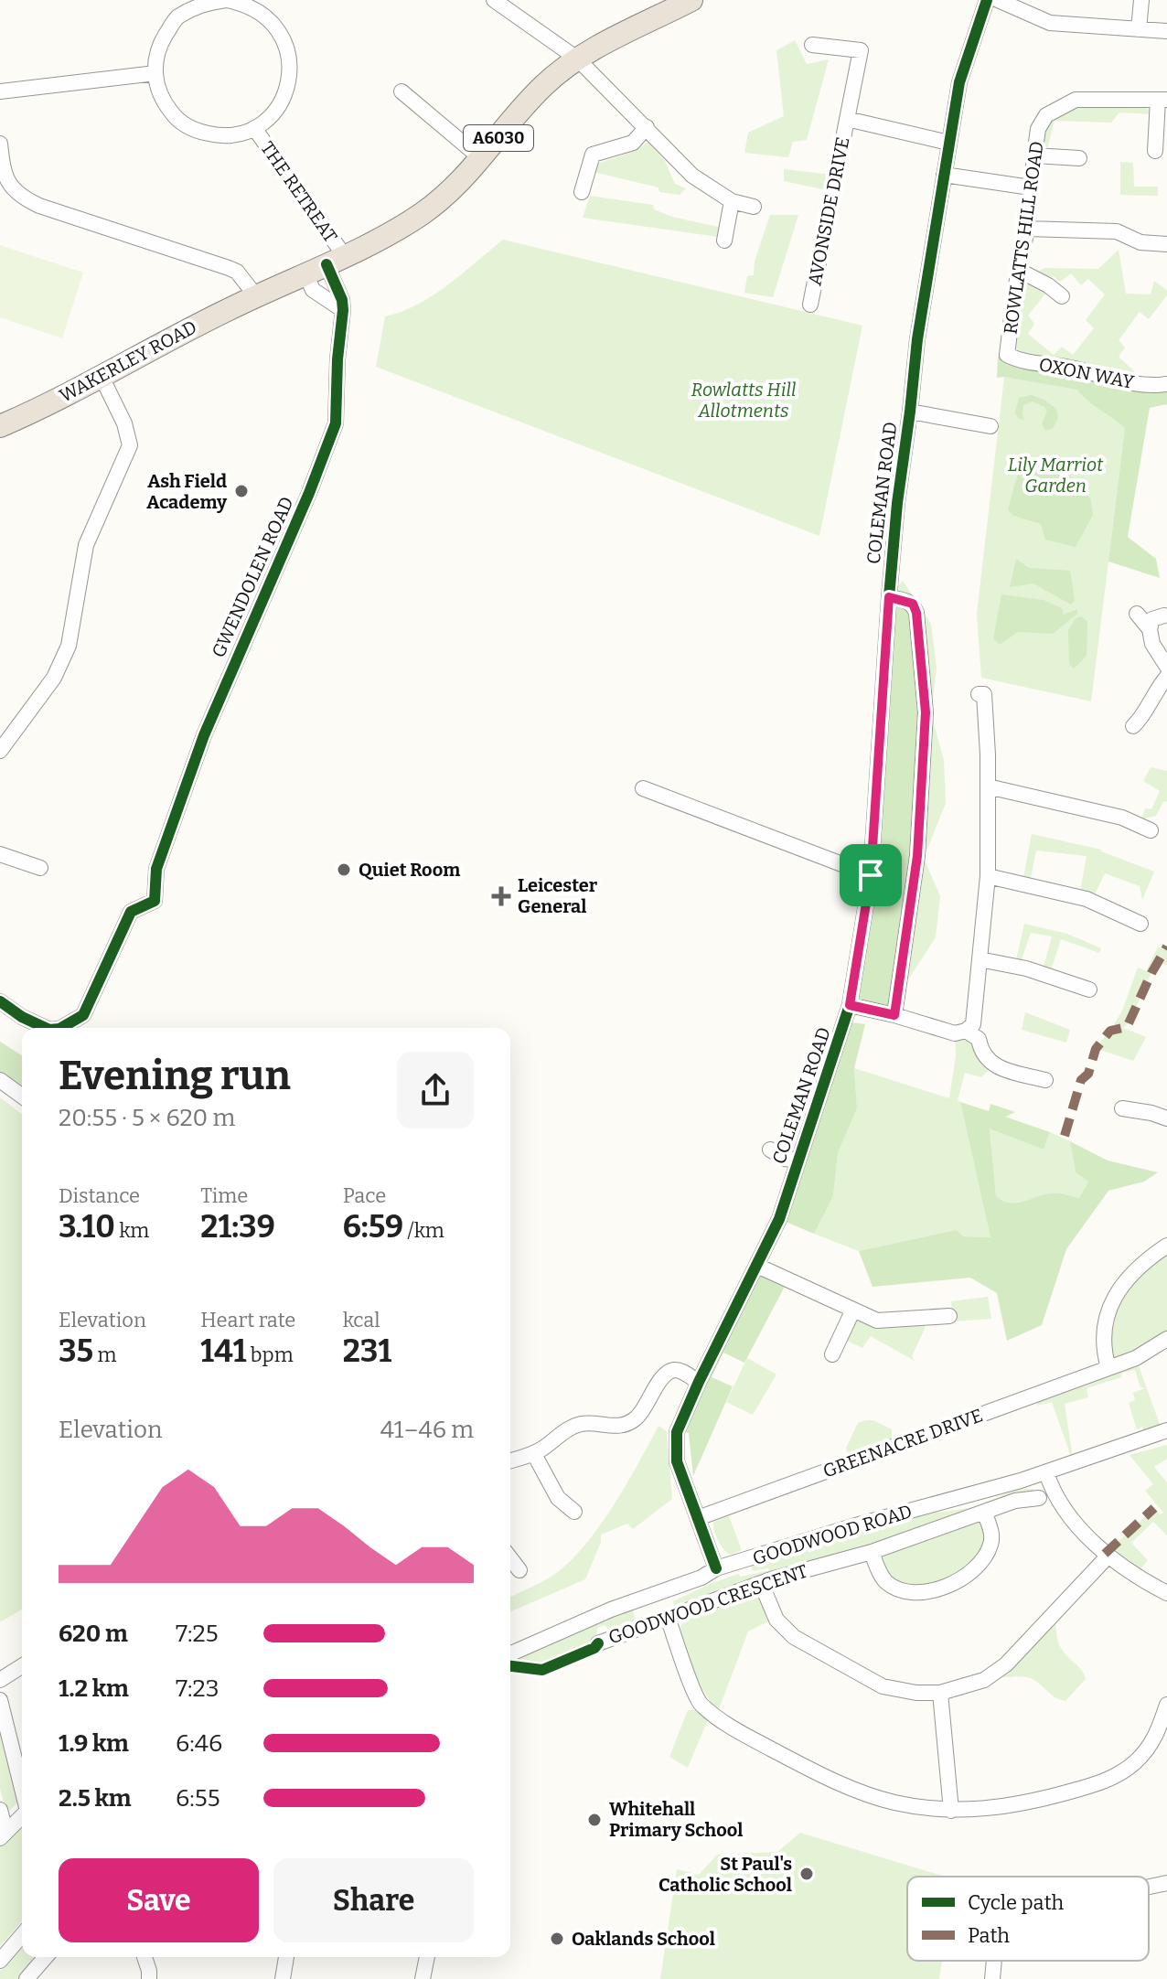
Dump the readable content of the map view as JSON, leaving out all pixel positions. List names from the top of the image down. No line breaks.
{"streets":{"highway":["A6030","WAKERLEY ROAD"],"street":["THE RETREAT","AVONSIDE DRIVE","ROWLATTS HILL ROAD","OXON WAY","COLEMAN ROAD","GWENDOLEN ROAD","GREENACRE DRIVE","GOODWOOD ROAD","GOODWOOD CRESCENT"]},"crossings":[["A6030","THE RETREAT"],["A6030","WAKERLEY ROAD"],["A6030","GWENDOLEN ROAD"],["THE RETREAT","GWENDOLEN ROAD"],["AVONSIDE DRIVE","COLEMAN ROAD"],["ROWLATTS HILL ROAD","OXON WAY"],["COLEMAN ROAD","GREENACRE DRIVE"],["COLEMAN ROAD","GOODWOOD ROAD"]],"parks":["Rowlatts Hill Allotments","Lily Marriot Garden"],"places":{"other":["Ash Field Academy","Quiet Room","Whitehall Primary School","St Paul's Catholic School","Oaklands School"],"health":["Leicester General"]},"legend":["Cycle path","Path"],"page":{"heading":["Evening run","20:55 · 5 × 620 m"],"stats":[["Distance","3.10 km"],["Time","21:39"],["Pace","6:59 /km"],["Elevation","35 m"],["Heart rate","141 bpm"],["kcal","231"]],"chart":["Elevation","41–46 m"],"list":[{"name":"620 m","note":"7:25"},{"name":"1.2 km","note":"7:23"},{"name":"1.9 km","note":"6:46"},{"name":"2.5 km","note":"6:55"}],"buttons":["Save","Share"]}}
